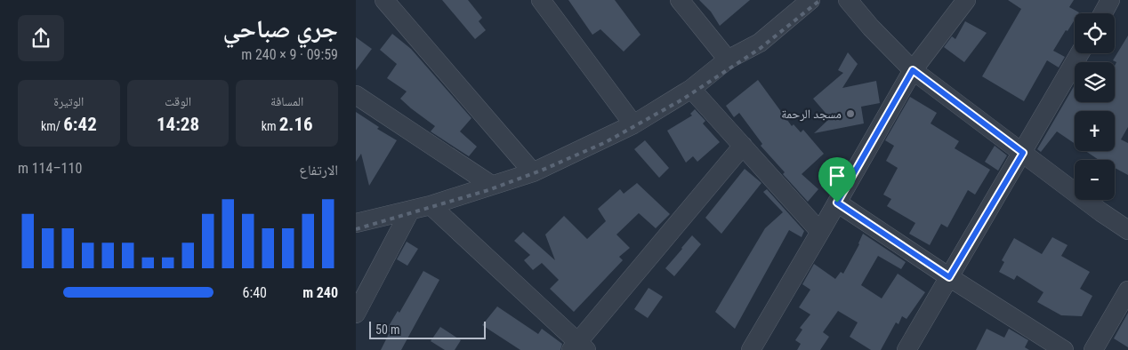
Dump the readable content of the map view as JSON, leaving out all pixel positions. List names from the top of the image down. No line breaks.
{"places":["مسجد الرحمة"],"scale_bar":"50 m","page":{"heading":["جري صباحي","09:59 · 9 × 240 m"],"map_buttons":["+","−"],"stats":[["المسافة","2.16 km"],["الوقت","14:28"],["الوتيرة","6:42 /km"]],"chart":["الارتفاع","110–114 m"],"list":[{"name":"240 m","note":"6:40"}],"scale":"50 m"}}
